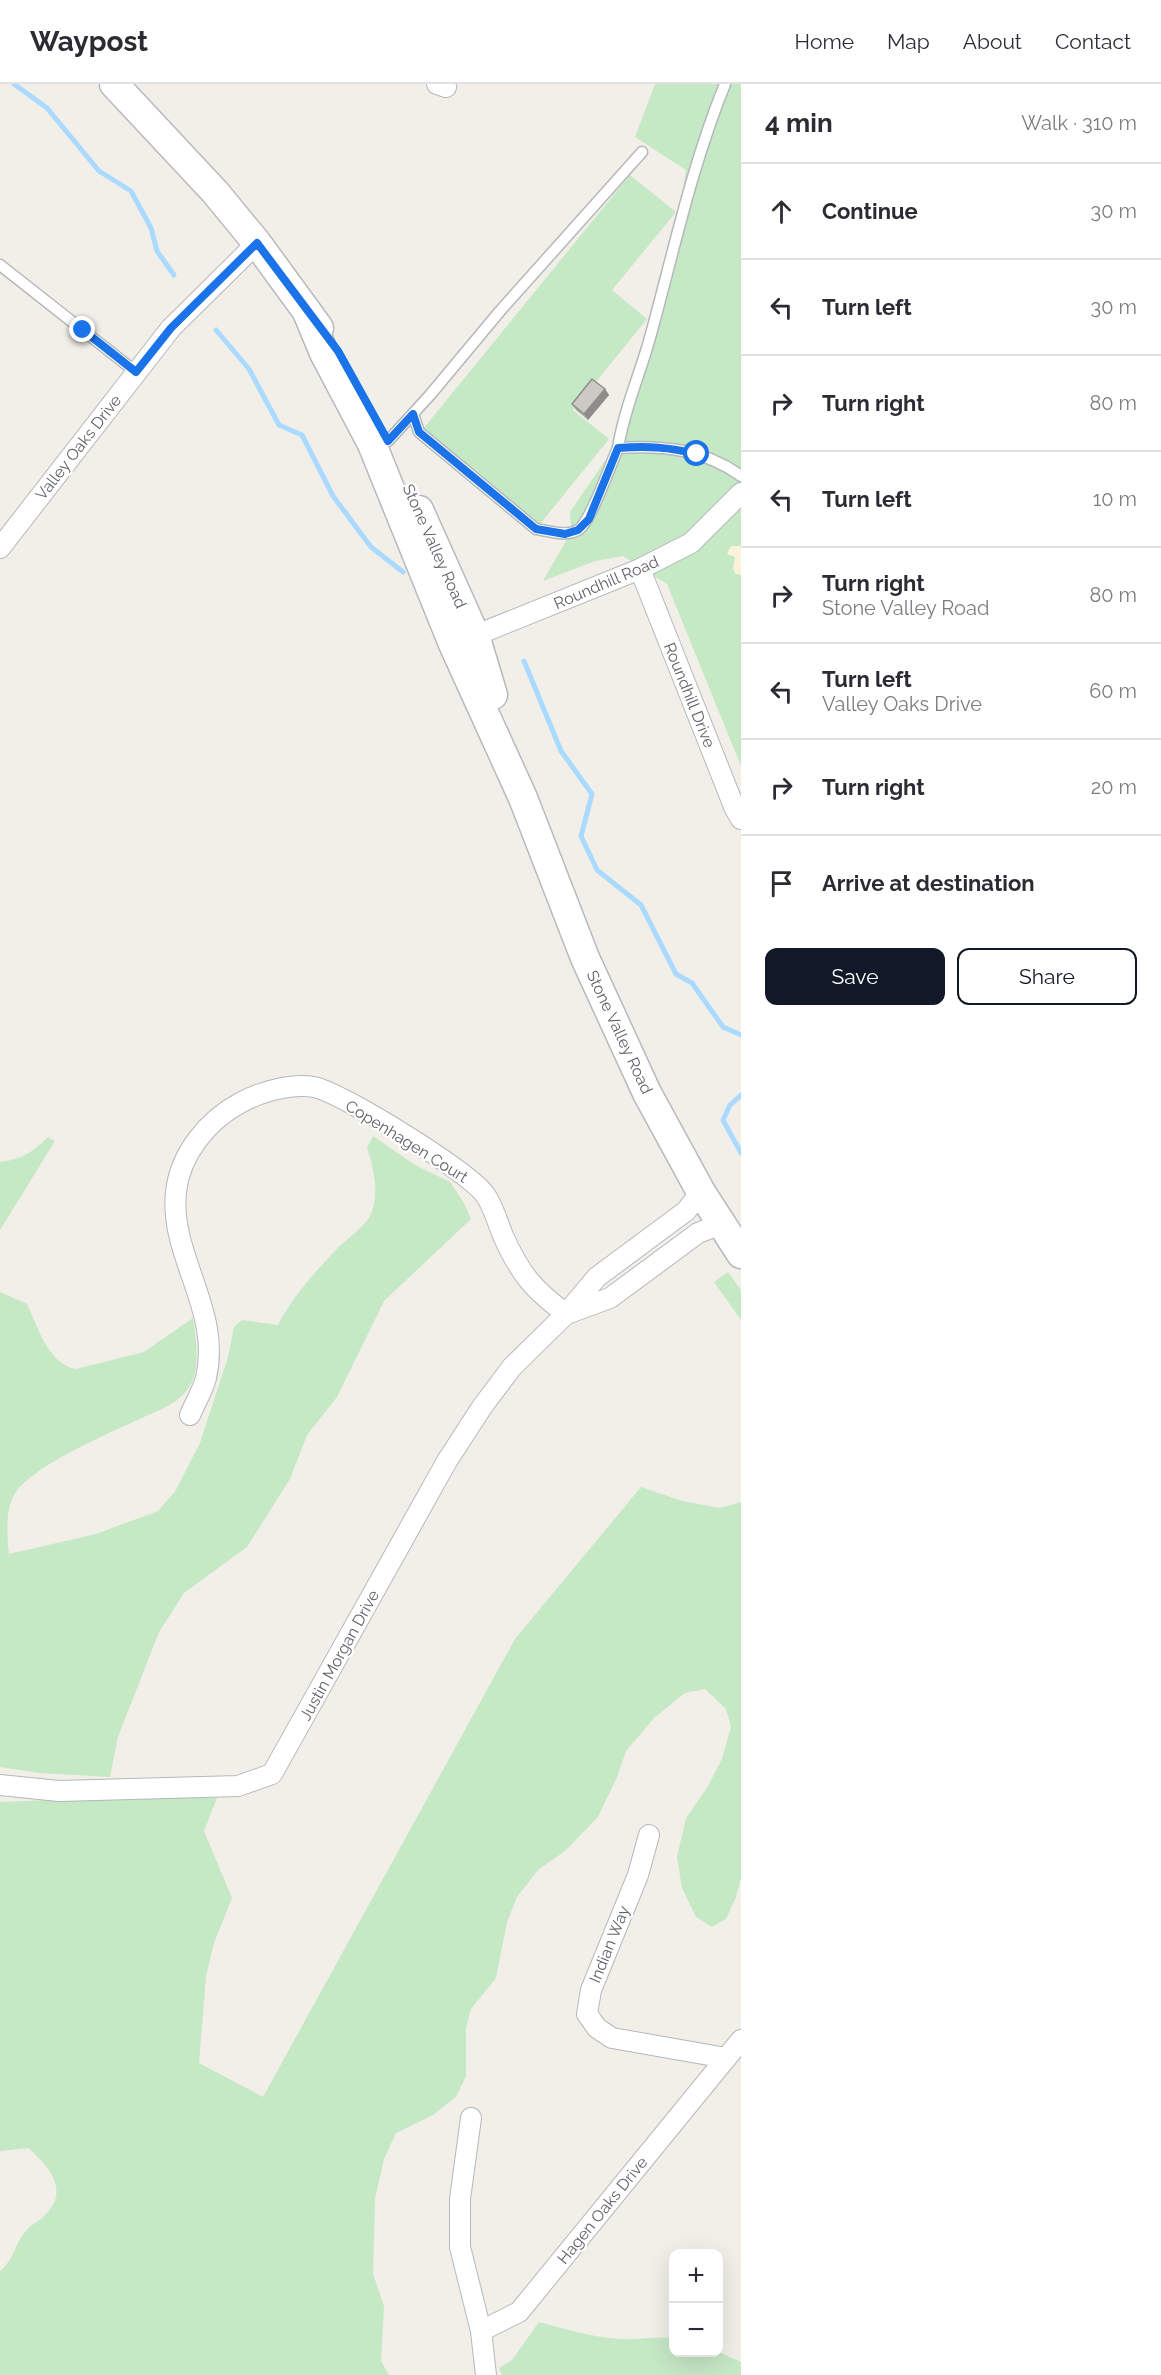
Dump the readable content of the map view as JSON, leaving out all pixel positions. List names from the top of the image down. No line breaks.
{"streets":{"street":["Valley Oaks Drive","Stone Valley Road","Roundhill Road","Roundhill Drive","Copenhagen Court","Justin Morgan Drive","Indian Way","Hagen Oaks Drive"]},"crossings":[["Valley Oaks Drive","Stone Valley Road"],["Stone Valley Road","Roundhill Road"],["Stone Valley Road","Justin Morgan Drive"],["Roundhill Road","Roundhill Drive"],["Copenhagen Court","Justin Morgan Drive"],["Indian Way","Hagen Oaks Drive"]],"page":{"header":"Waypost","nav":["Home","Map","About","Contact"],"heading":["4 min","Walk · 310 m"],"list":[["Continue","30 m"],["Turn left","30 m"],["Turn right","80 m"],["Turn left","10 m"],["Turn right","Stone Valley Road","80 m"],["Turn left","Valley Oaks Drive","60 m"],["Turn right","20 m"],"Arrive at destination"],"buttons":["Save","Share"],"map_buttons":["+","−"]}}
